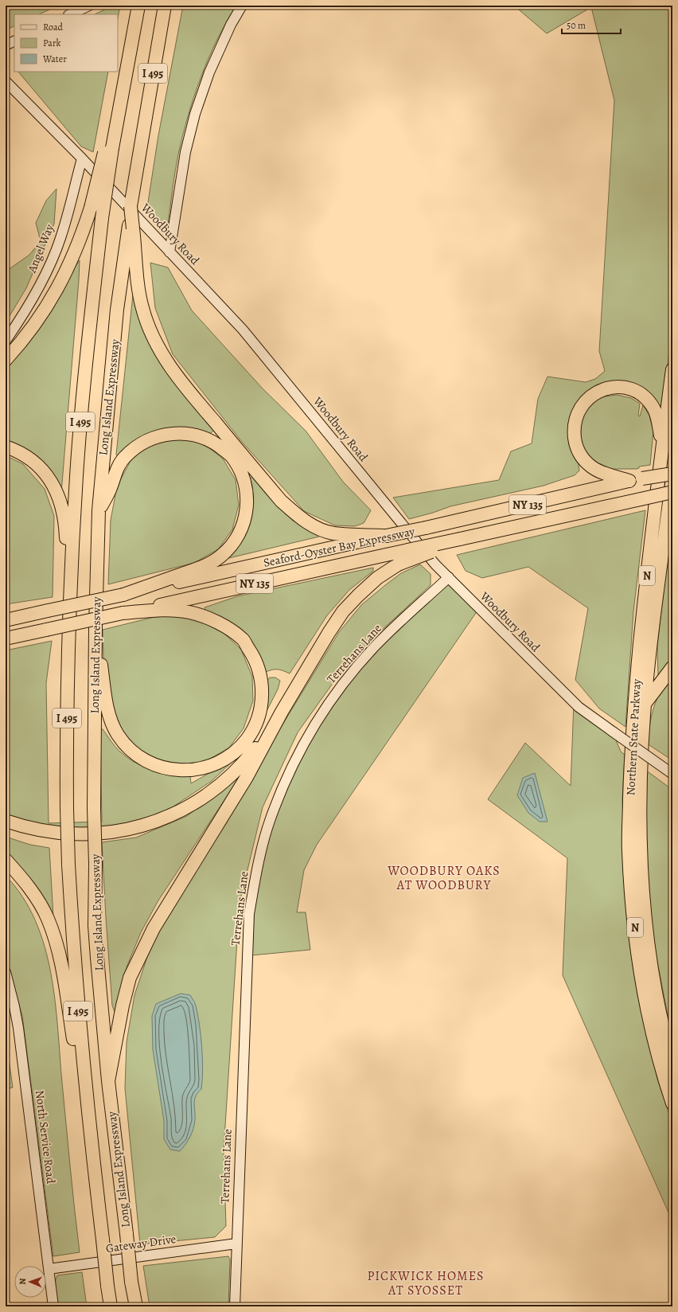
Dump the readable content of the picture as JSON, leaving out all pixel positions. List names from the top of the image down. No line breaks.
{"streets":{"highway":["I 495","Long Island Expressway","NY 135","Seaford-Oyster Bay Expressway","N","Northern State Parkway"],"main road":["Woodbury Road","Angel Way","Terrehans Lane","North Service Road","Gateway Drive"]},"crossings":[["Woodbury Road","Angel Way"],["Woodbury Road","Terrehans Lane"],["NY 135","Seaford-Oyster Bay Expressway"],["Terrehans Lane","Gateway Drive"],["North Service Road","Gateway Drive"]],"districts":["WOODBURY OAKS AT WOODBURY","PICKWICK HOMES AT SYOSSET"],"legend":["Road","Park","Water"],"scale_bar":"50 m","north":"left"}
